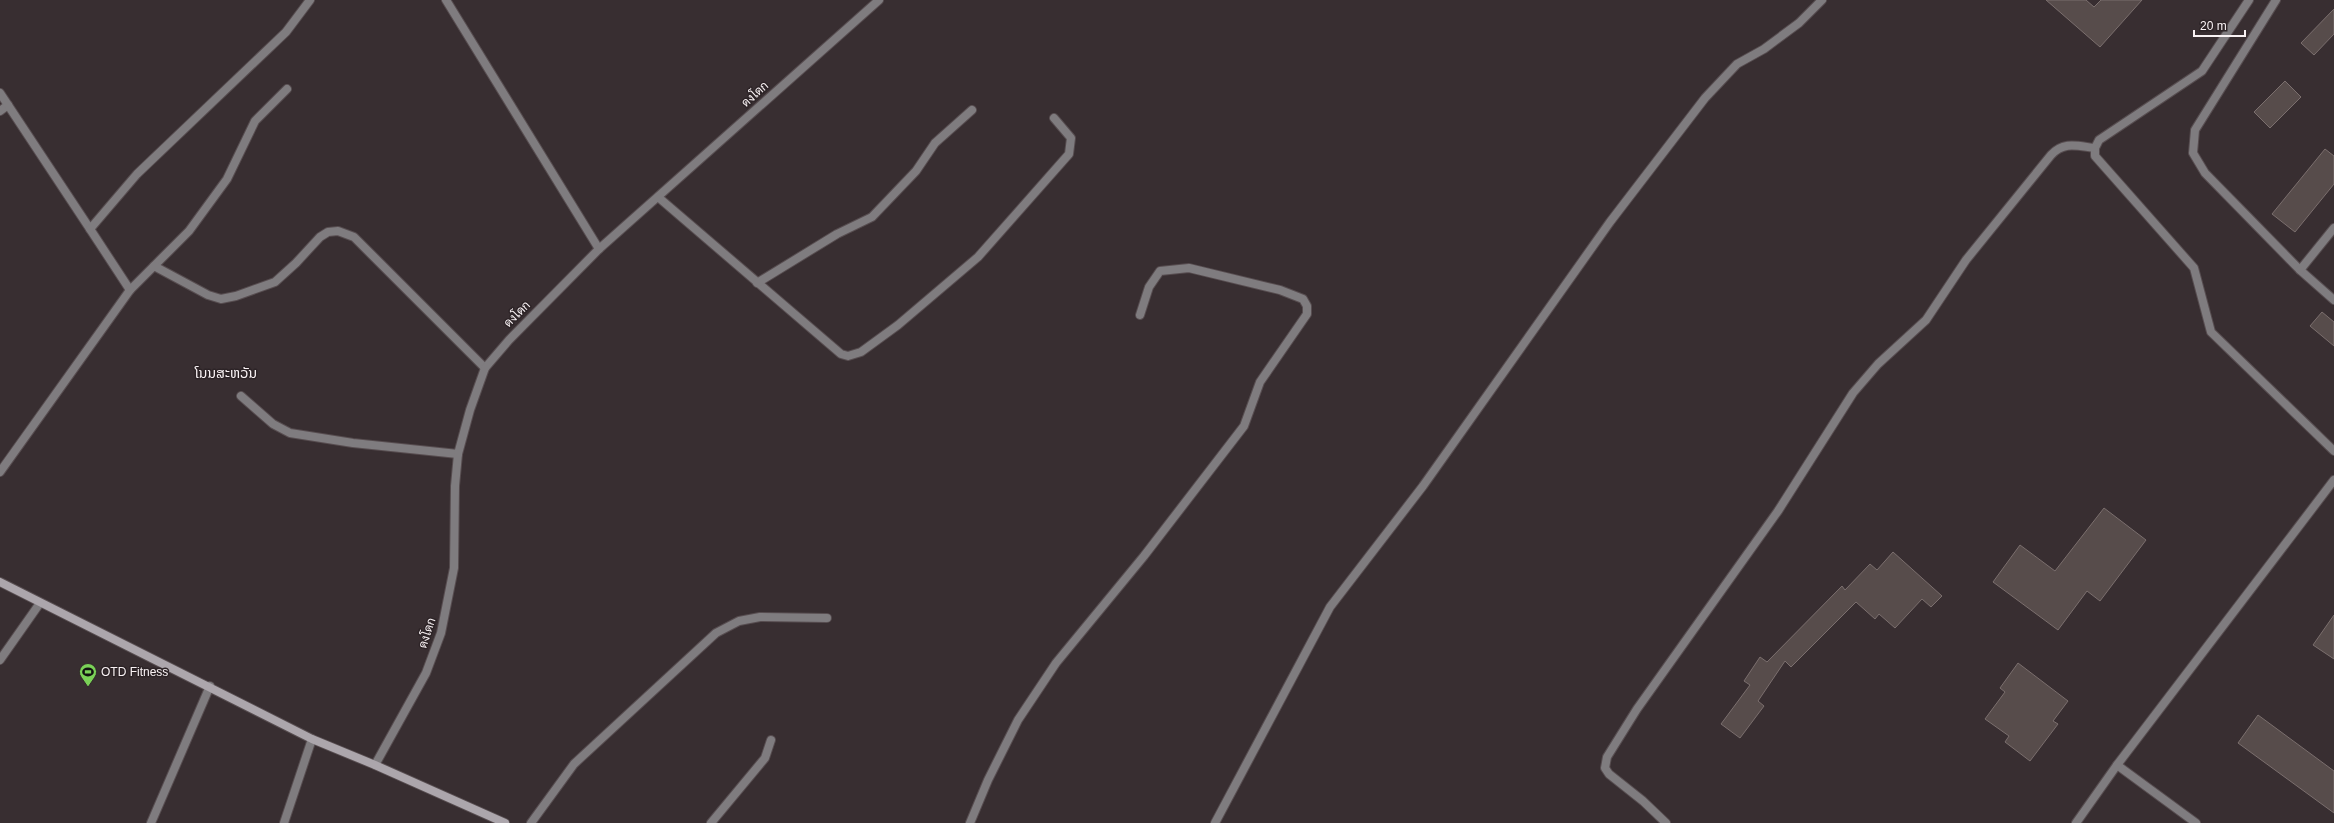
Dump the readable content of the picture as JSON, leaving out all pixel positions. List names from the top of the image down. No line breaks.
{"streets":{"street":["ดงโดก"]},"districts":["ໂນນສະຫວັນ"],"places":{"sports":["OTD Fitness"]},"scale_bar":"20 m"}
